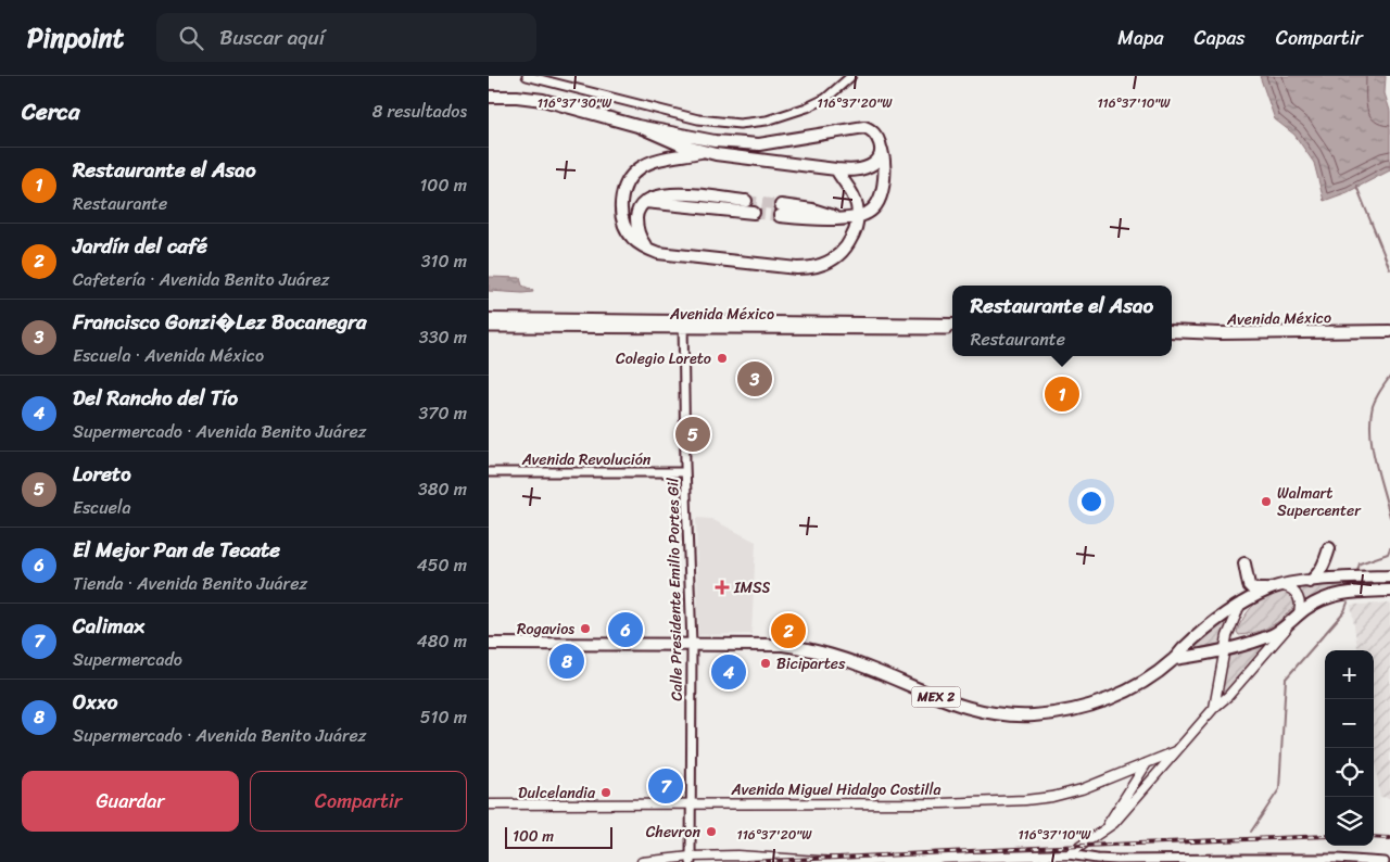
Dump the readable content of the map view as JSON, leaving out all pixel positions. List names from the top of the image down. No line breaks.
{"streets":{"highway":["Avenida México","MEX 2"],"main road":["Avenida Miguel Hidalgo Costilla"],"street":["Avenida Revolución","Calle Presidente Emilio Portes Gil"]},"crossings":[["Avenida México","Calle Presidente Emilio Portes Gil"],["Avenida Revolución","Calle Presidente Emilio Portes Gil"],["Calle Presidente Emilio Portes Gil","MEX 2"],["Calle Presidente Emilio Portes Gil","Avenida Miguel Hidalgo Costilla"]],"places":{"other":["Colegio Loreto","Walmart Supercenter","Rogavios","Bicipartes","Dulcelandia","Chevron"],"health":["IMSS"]},"scale_bar":"100 m","page":{"header":"Pinpoint","search":"Buscar aquí","nav":["Mapa","Capas","Compartir"],"heading":["Cerca","8 resultados"],"list":[{"mark":"1","name":"Restaurante el Asao","note":"Restaurante","value":"100 m"},{"mark":"2","name":"Jardín del café","note":"Cafetería · Avenida Benito Juárez","value":"310 m"},{"mark":"3","name":"Francisco Gonzi�Lez Bocanegra","note":"Escuela · Avenida México","value":"330 m"},{"mark":"4","name":"Del Rancho del Tío","note":"Supermercado · Avenida Benito Juárez","value":"370 m"},{"mark":"5","name":"Loreto","note":"Escuela","value":"380 m"},{"mark":"6","name":"El Mejor Pan de Tecate","note":"Tienda · Avenida Benito Juárez","value":"450 m"},{"mark":"7","name":"Calimax","note":"Supermercado","value":"480 m"},{"mark":"8","name":"Oxxo","note":"Supermercado · Avenida Benito Juárez","value":"510 m"}],"popup":["Restaurante el Asao","Restaurante"],"pins":["3","1","5","6","2","8","4","7"],"map_buttons":["+","−"],"buttons":["Guardar","Compartir"],"scale":"100 m"},"coordinates":["116°37'30\"W","116°37'20\"W","116°37'10\"W"]}
